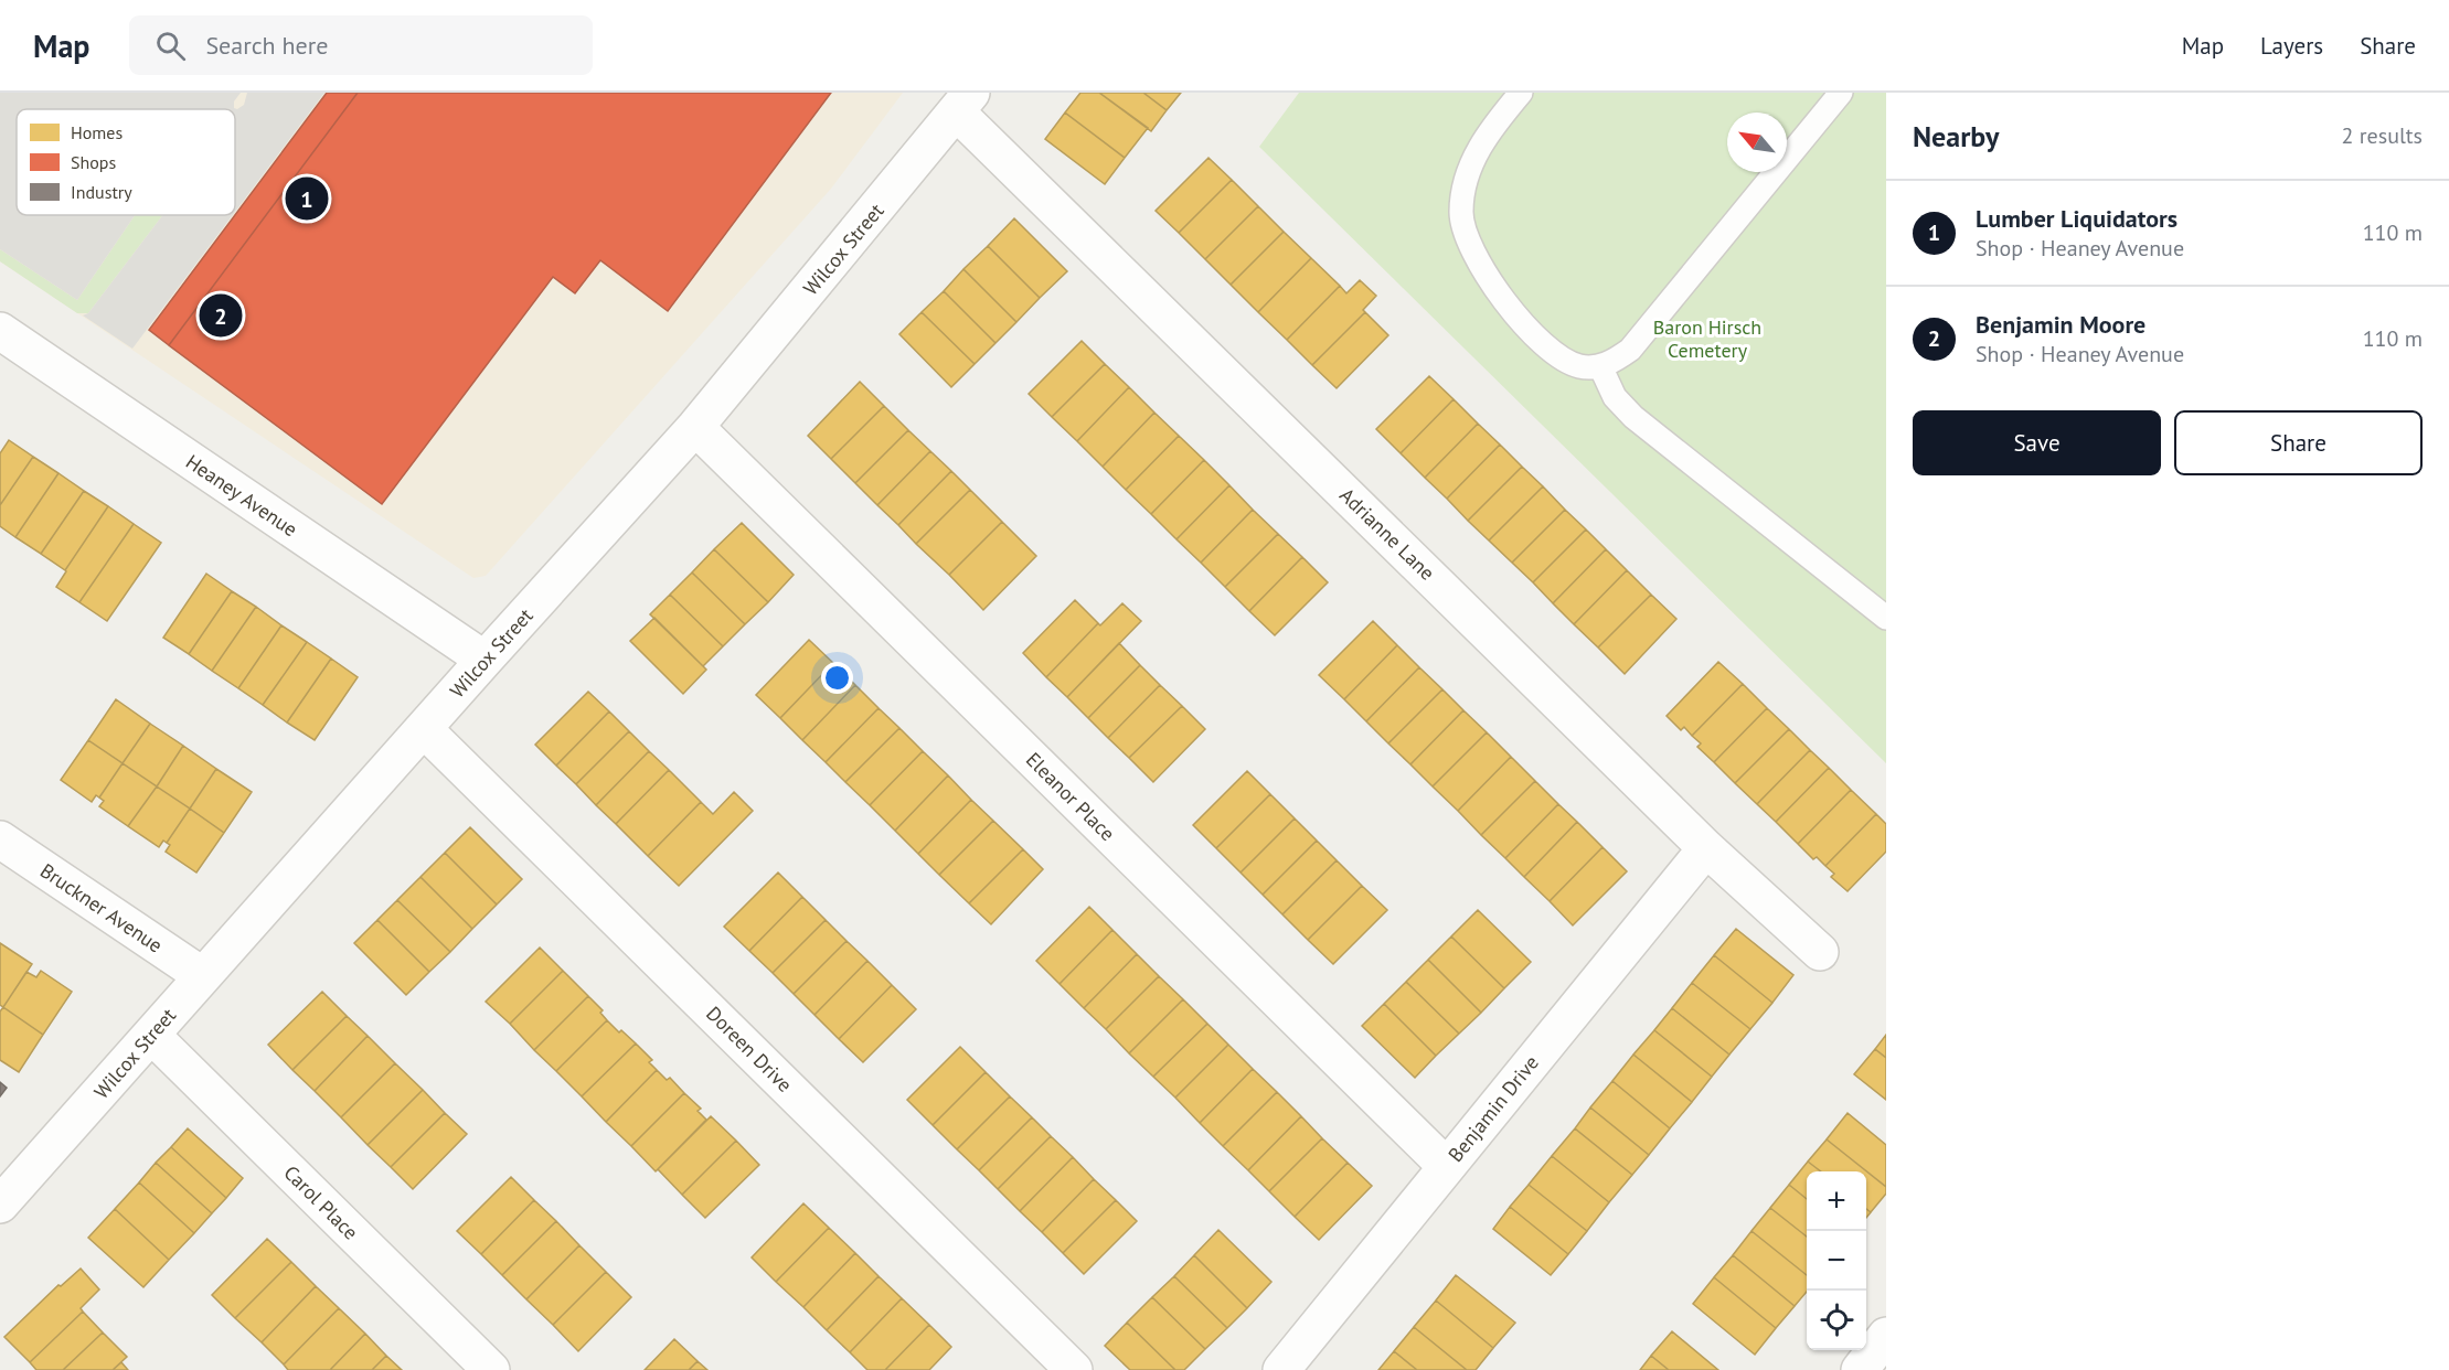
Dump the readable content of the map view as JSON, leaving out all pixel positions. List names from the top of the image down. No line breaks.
{"streets":{"street":["Wilcox Street","Heaney Avenue","Adrianne Lane","Eleanor Place","Bruckner Avenue","Doreen Drive","Benjamin Drive","Carol Place"]},"crossings":[["Wilcox Street","Heaney Avenue"],["Wilcox Street","Adrianne Lane"],["Wilcox Street","Eleanor Place"],["Wilcox Street","Bruckner Avenue"],["Wilcox Street","Doreen Drive"],["Wilcox Street","Carol Place"],["Adrianne Lane","Benjamin Drive"],["Eleanor Place","Benjamin Drive"]],"parks":["Baron Hirsch Cemetery"],"legend":["Homes","Shops","Industry"],"north":"top left","page":{"header":"Map","search":"Search here","nav":["Map","Layers","Share"],"heading":["Nearby","2 results"],"pins":["1","2"],"list":[{"mark":"1","name":"Lumber Liquidators","note":"Shop · Heaney Avenue","value":"110 m"},{"mark":"2","name":"Benjamin Moore","note":"Shop · Heaney Avenue","value":"110 m"}],"buttons":["Save","Share"],"map_buttons":["+","−"]}}
